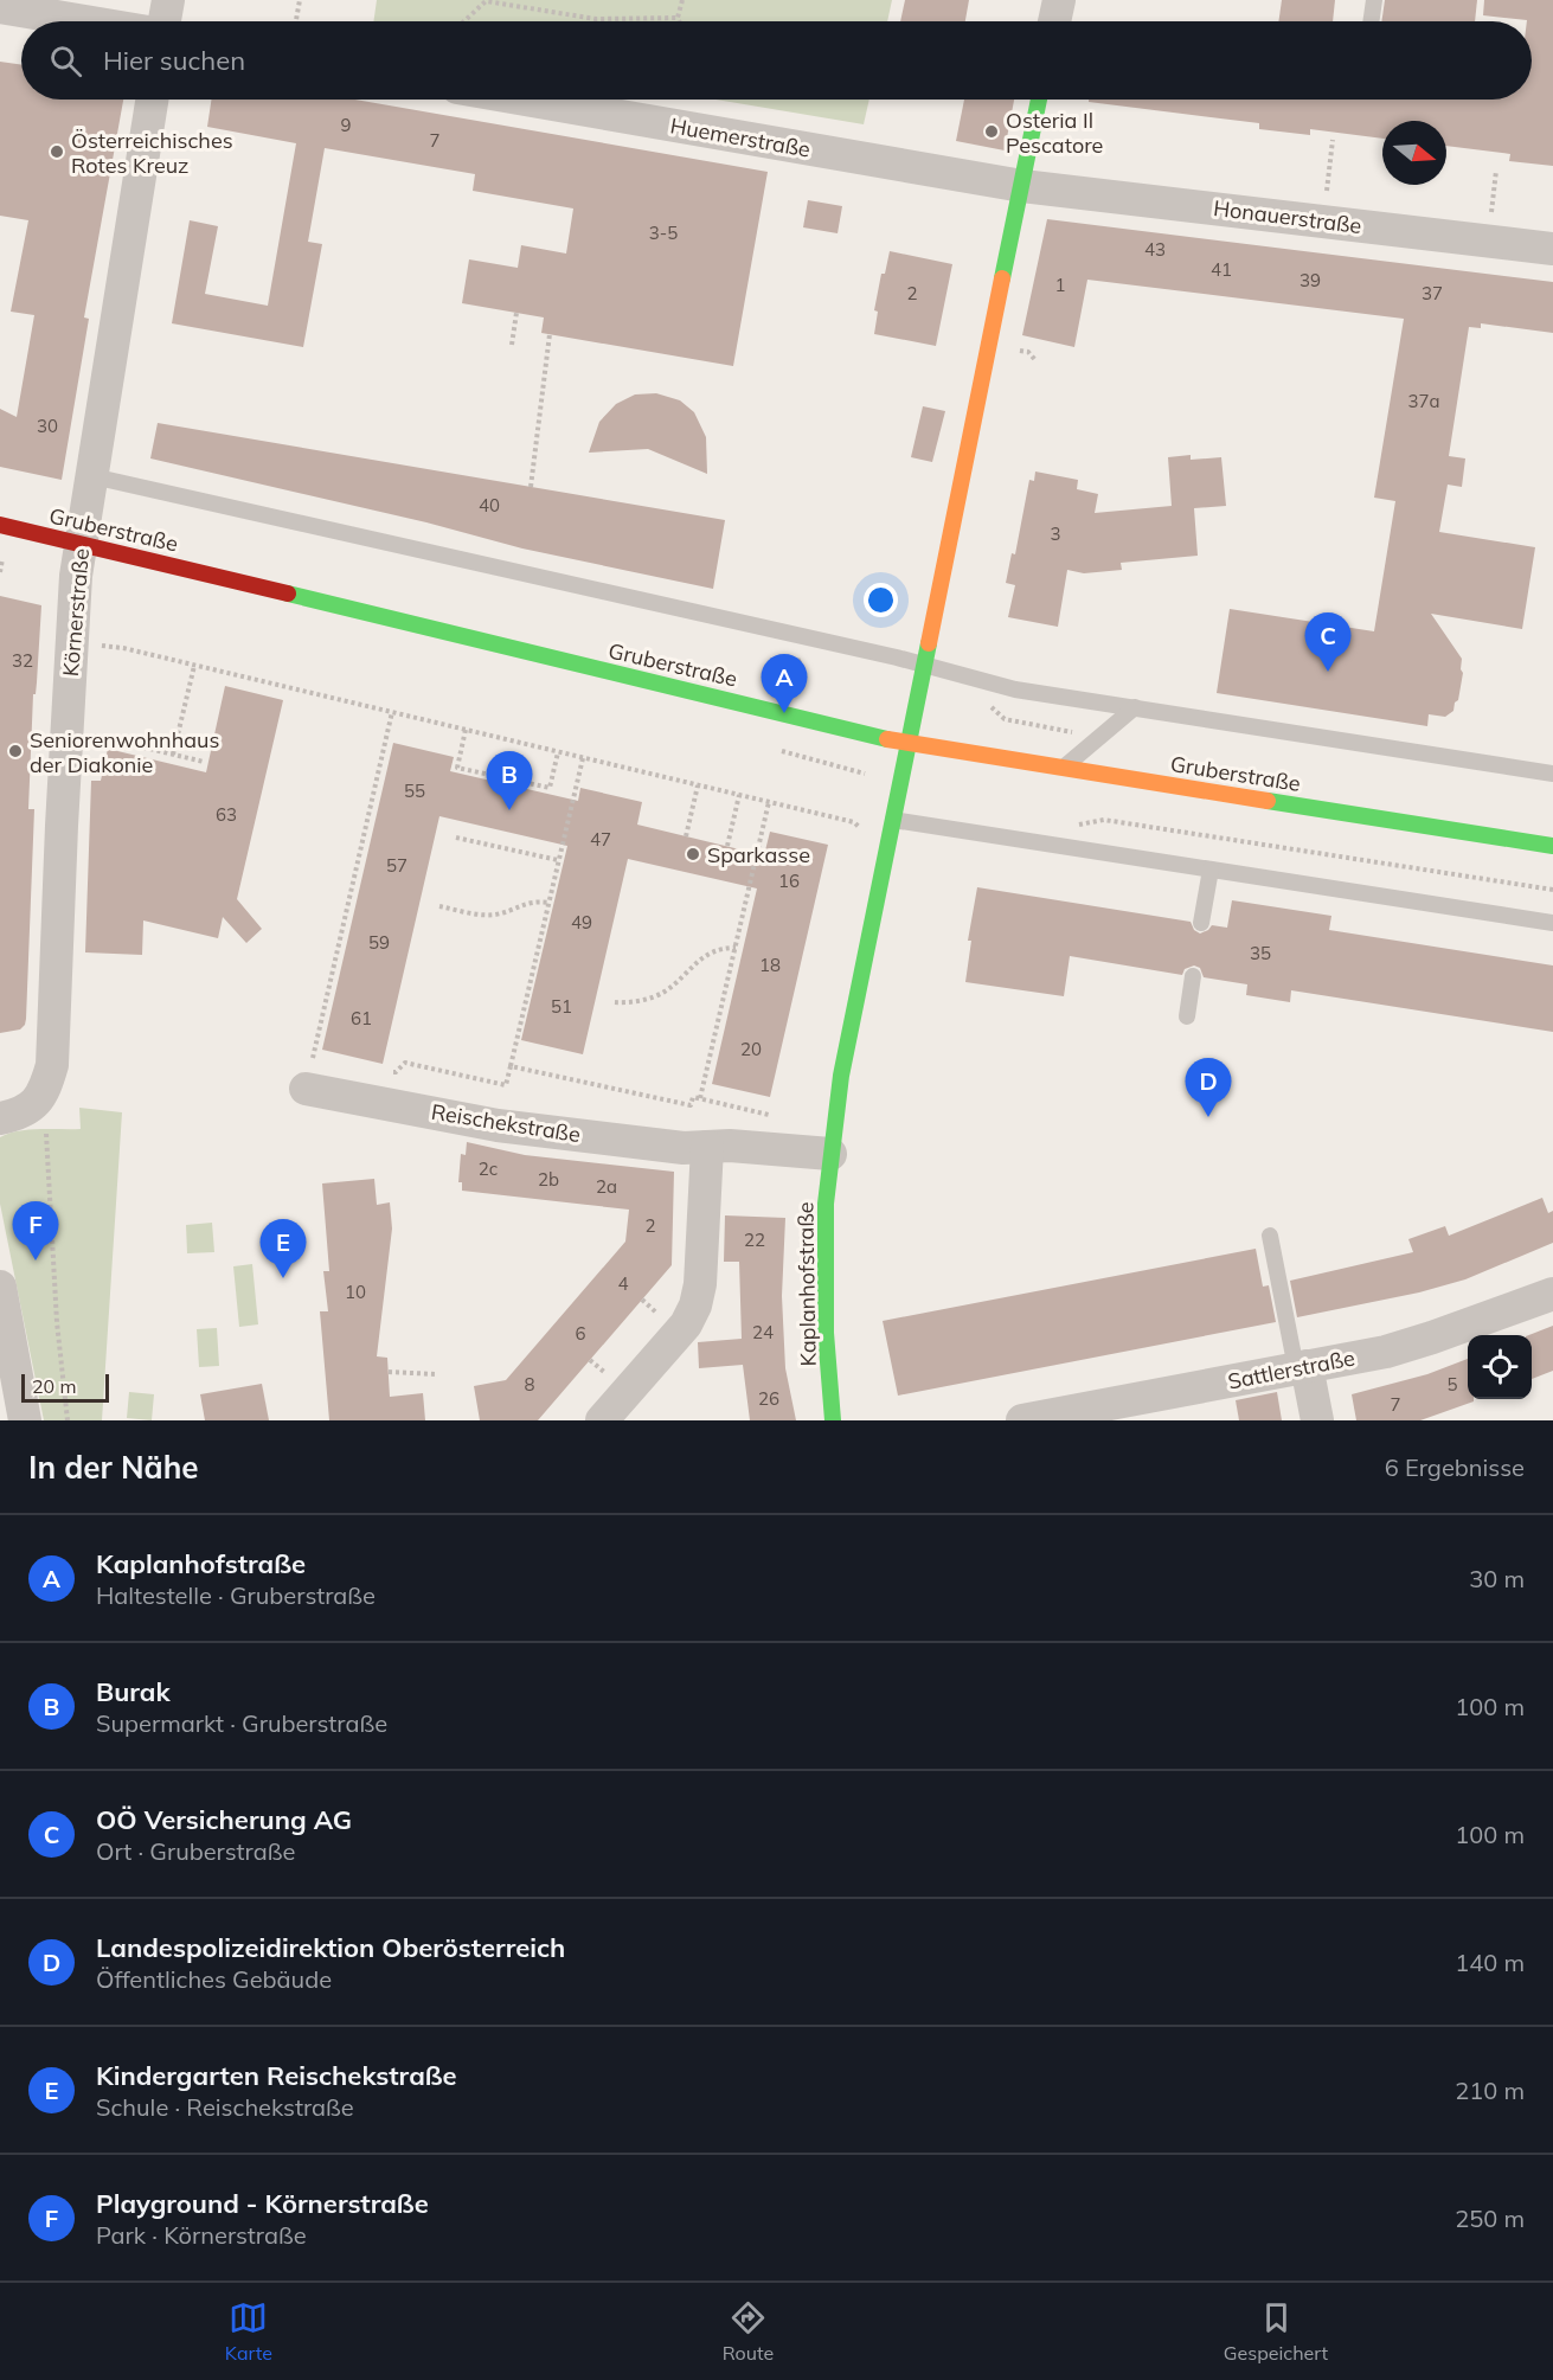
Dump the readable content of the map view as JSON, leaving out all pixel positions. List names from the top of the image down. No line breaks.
{"streets":{"main road":["Gruberstraße","Kaplanhofstraße"],"street":["Huemerstraße","Honauerstraße","Körnerstraße","Reischekstraße","Sattlerstraße"]},"crossings":[["Huemerstraße","Honauerstraße"],["Huemerstraße","Kaplanhofstraße"],["Honauerstraße","Kaplanhofstraße"],["Gruberstraße","Körnerstraße"],["Gruberstraße","Kaplanhofstraße"],["Reischekstraße","Kaplanhofstraße"]],"places":["Osteria Il Pescatore","Österreichisches Rotes Kreuz","Seniorenwohnhaus der Diakonie","Sparkasse"],"house_numbers":["9","7","3-5","43","41","39","1","2","37","37a","30","40","3","32","55","63","47","57","16","49","59","35","18","51","61","20","2c","2b","2a","2","22","4","10","24","6","8","5","26","7"],"scale_bar":"20 m","north":"right","page":{"search":"Hier suchen","pins":["C","A","B","D","F","E"],"scale":"20 m","heading":["In der Nähe","6 Ergebnisse"],"list":[{"mark":"A","name":"Kaplanhofstraße","note":"Haltestelle · Gruberstraße","value":"30 m"},{"mark":"B","name":"Burak","note":"Supermarkt · Gruberstraße","value":"100 m"},{"mark":"C","name":"OÖ Versicherung AG","note":"Ort · Gruberstraße","value":"100 m"},{"mark":"D","name":"Landespolizeidirektion Oberösterreich","note":"Öffentliches Gebäude","value":"140 m"},{"mark":"E","name":"Kindergarten Reischekstraße","note":"Schule · Reischekstraße","value":"210 m"},{"mark":"F","name":"Playground - Körnerstraße","note":"Park · Körnerstraße","value":"250 m"}],"nav":["Karte","Route","Gespeichert"]}}
